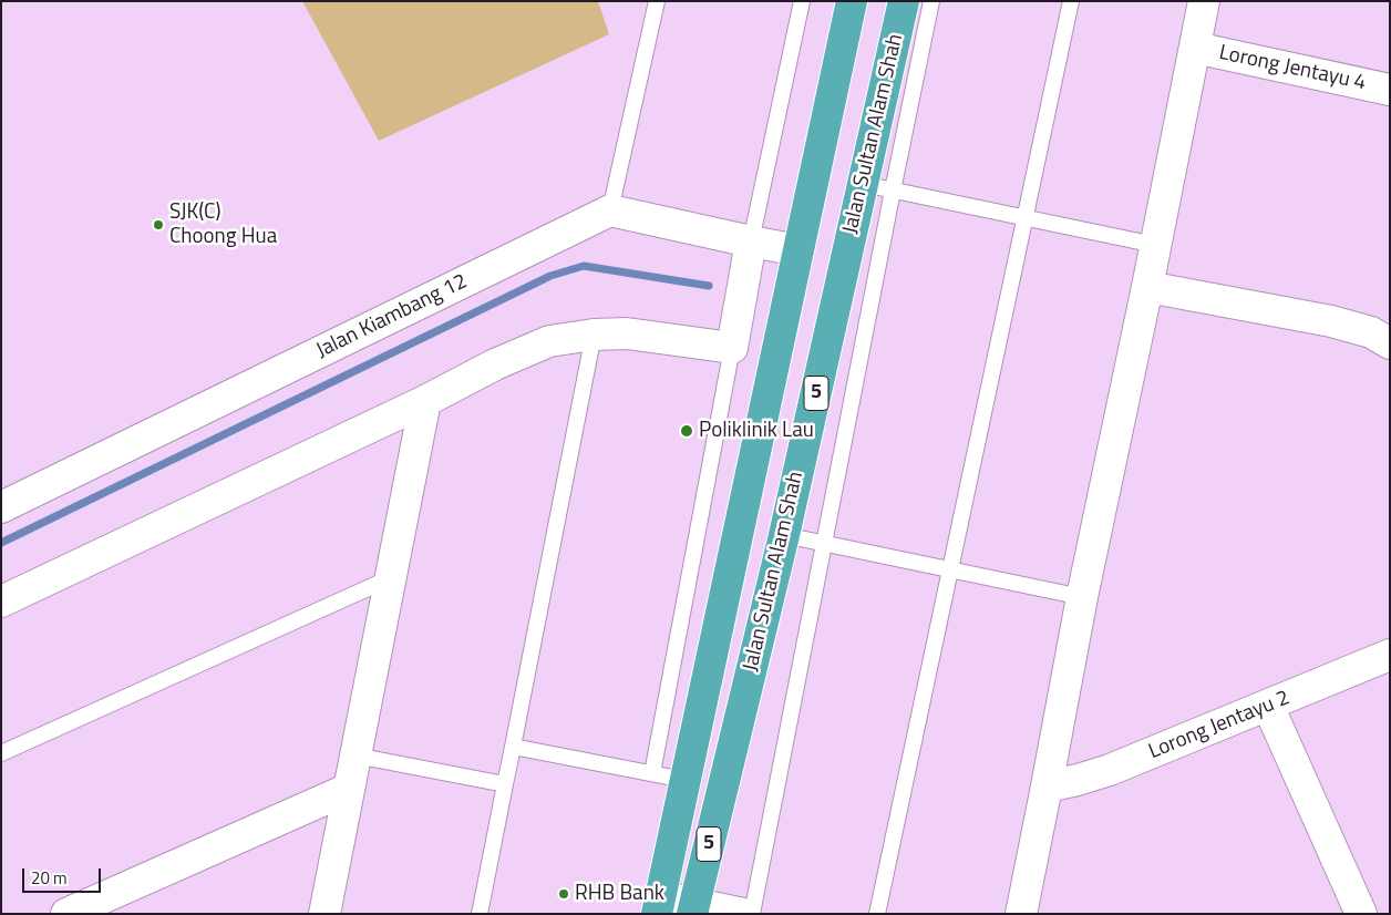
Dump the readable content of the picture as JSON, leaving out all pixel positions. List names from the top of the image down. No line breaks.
{"streets":{"highway":["Jalan Sultan Alam Shah","5"],"street":["Lorong Jentayu 4","Jalan Kiambang 12","Lorong Jentayu 2"]},"places":["SJK(C) Choong Hua","Poliklinik Lau","RHB Bank"],"scale_bar":"20 m"}
